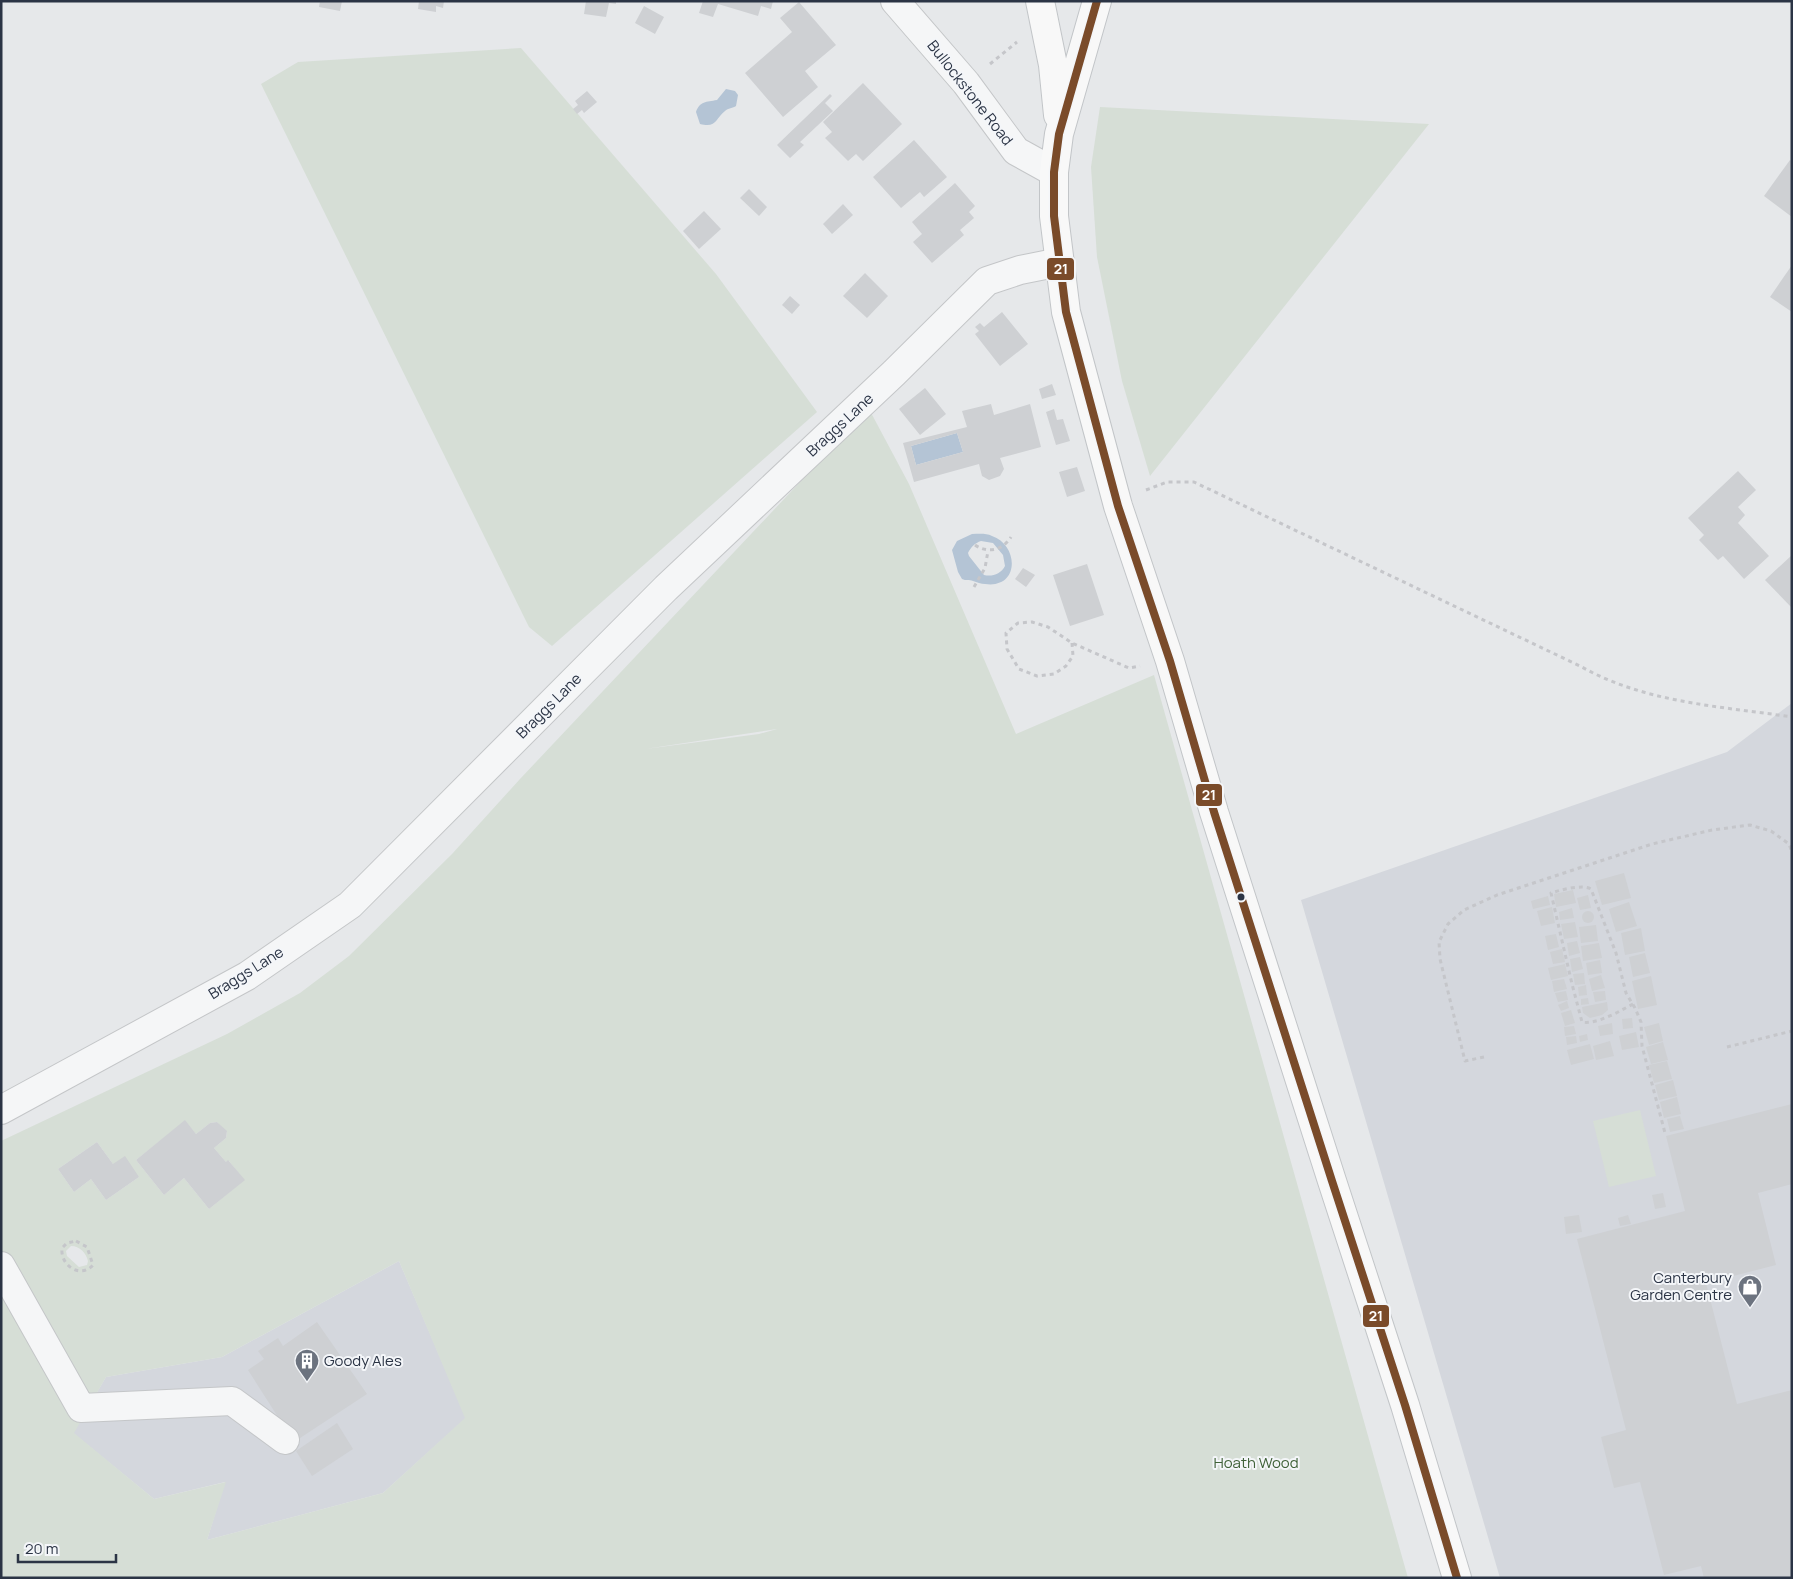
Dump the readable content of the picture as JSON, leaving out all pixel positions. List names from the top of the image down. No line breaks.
{"streets":{"street":["Bullockstone Road","Braggs Lane"]},"parks":["Hoath Wood"],"places":{"shop":["Canterbury Garden Centre"],"building":["Goody Ales"]},"lines":["transit line 21"],"scale_bar":"20 m"}
